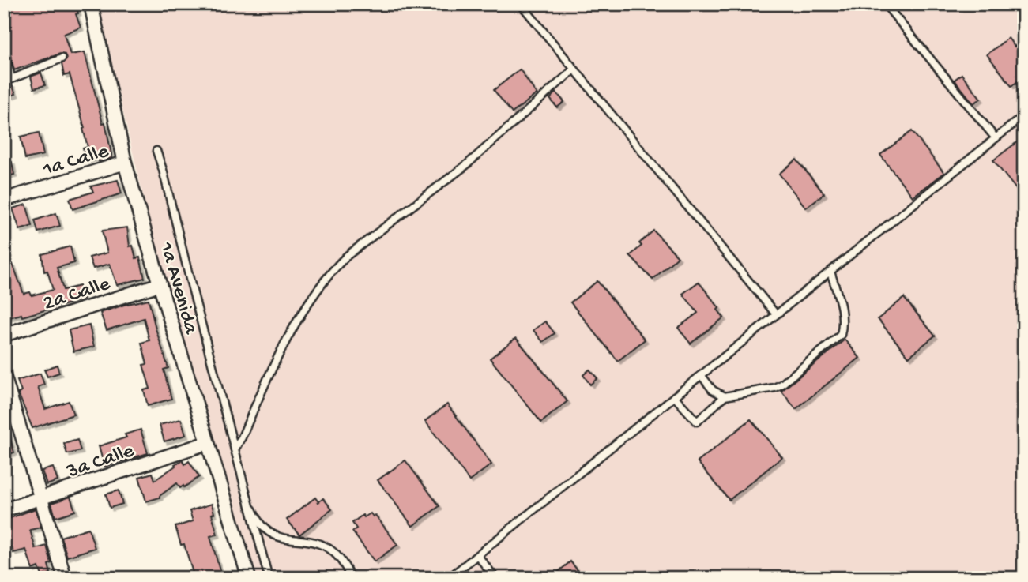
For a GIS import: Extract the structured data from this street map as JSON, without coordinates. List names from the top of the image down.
{
  "streets": {
    "street": [
      "1a Calle",
      "1a Avenida",
      "2a Calle",
      "3a Calle"
    ]
  },
  "crossings": [
    ["1a Calle", "1a Avenida"],
    ["1a Avenida", "2a Calle"],
    ["1a Avenida", "3a Calle"]
  ]
}
